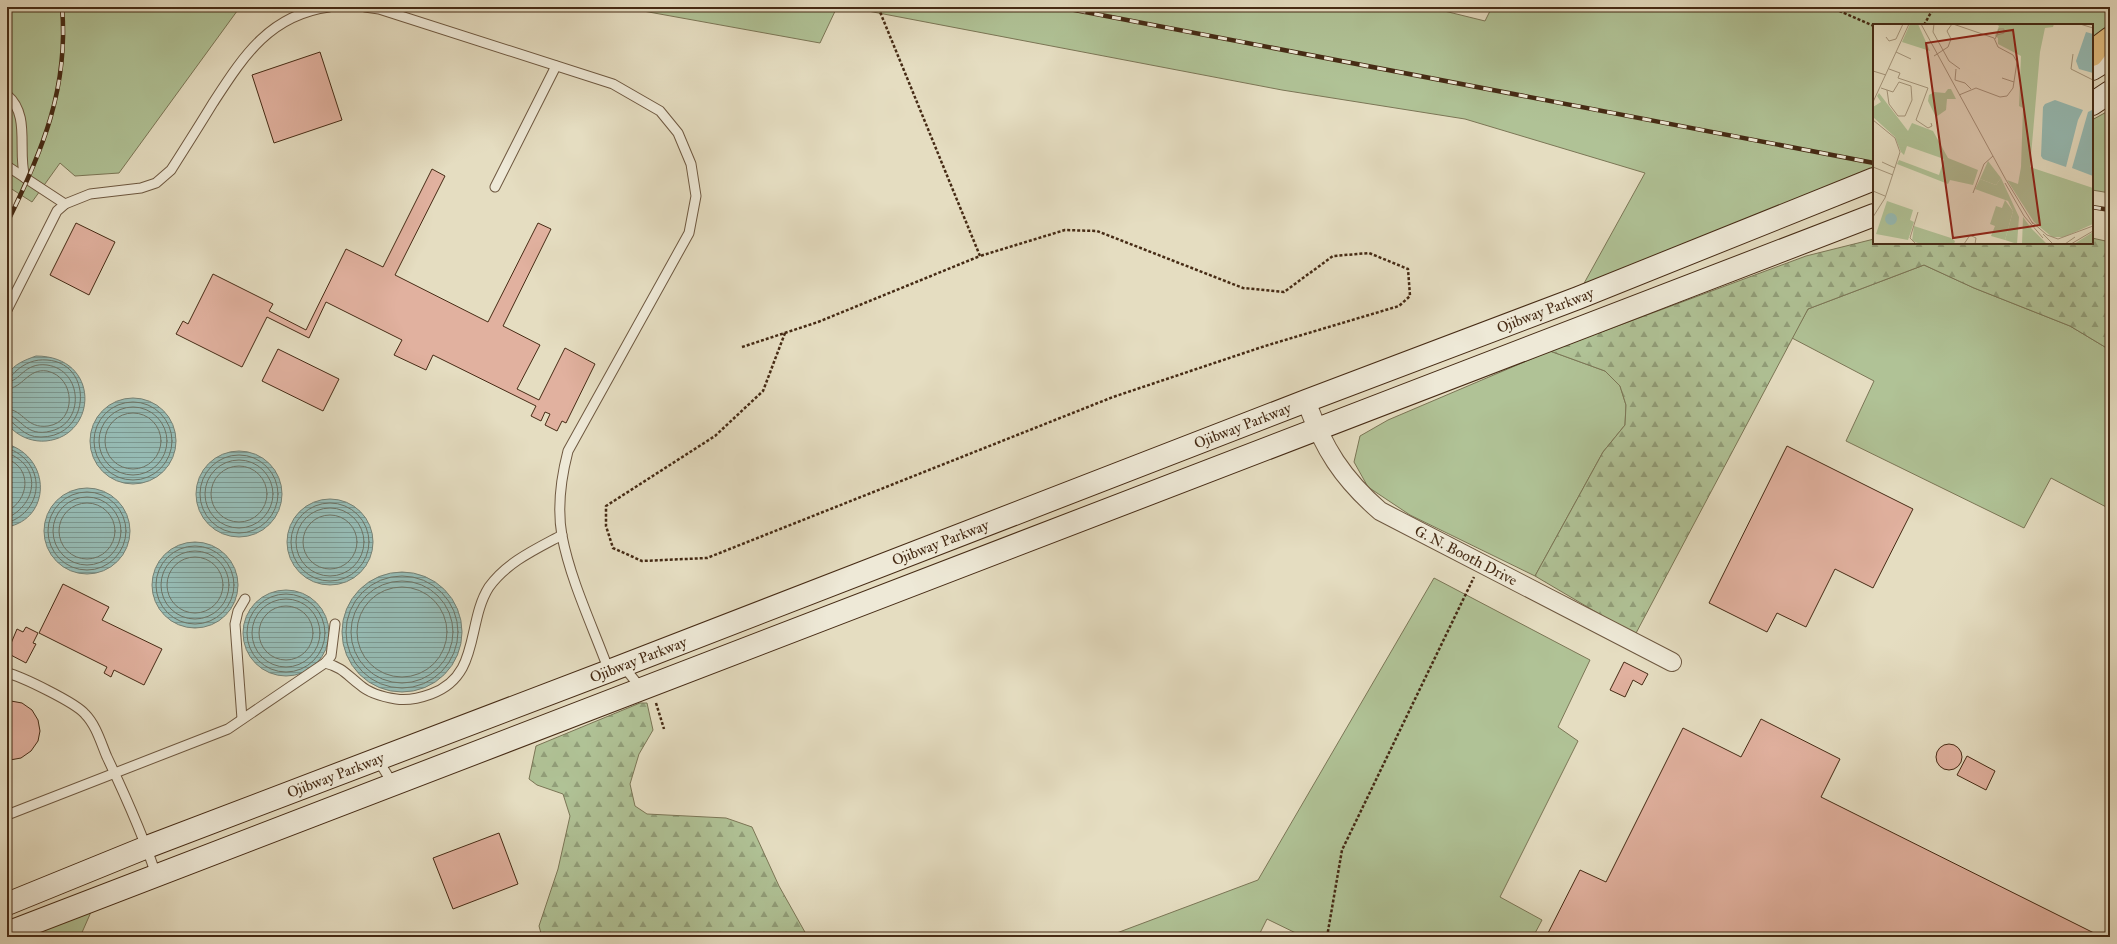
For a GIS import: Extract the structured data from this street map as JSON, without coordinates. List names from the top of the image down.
{
  "streets": {
    "main road": ["Ojibway Parkway"],
    "street": ["G. N. Booth Drive"]
  },
  "crossings": [
    ["Ojibway Parkway", "G. N. Booth Drive"]
  ]
}
